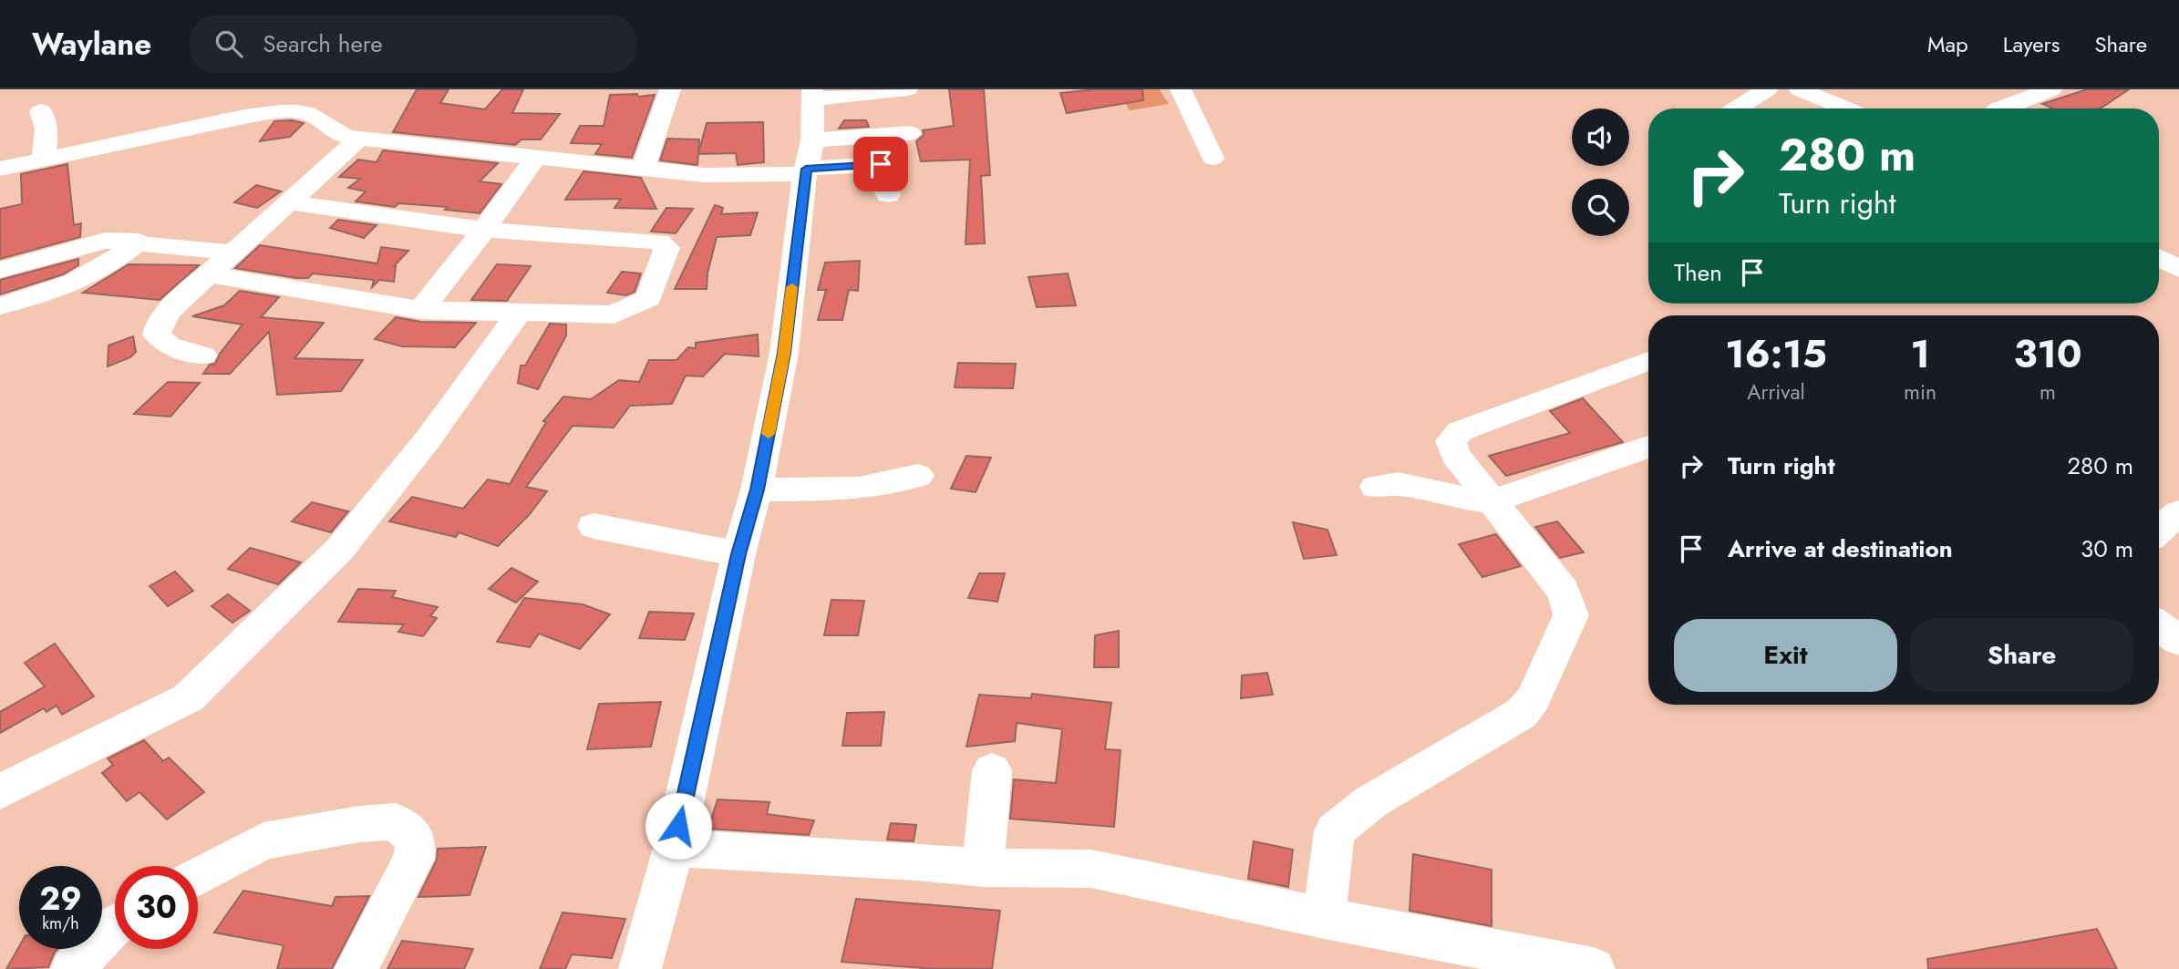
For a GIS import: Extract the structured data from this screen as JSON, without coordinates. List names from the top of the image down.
{
  "page": {
    "header": "Waylane",
    "search": "Search here",
    "nav": ["Map", "Layers", "Share"],
    "turn": ["280 m", "Turn right"],
    "then": "Then",
    "eta": [
      "16:15",
      "Arrival",
      "1",
      "min",
      "310",
      "m"
    ],
    "list": [
      {
        "name": "Turn right",
        "value": "280 m"
      },
      {
        "name": "Arrive at destination",
        "value": "30 m"
      }
    ],
    "buttons": ["Exit", "Share"],
    "speed": "29 km/h",
    "limit": "30"
  }
}
